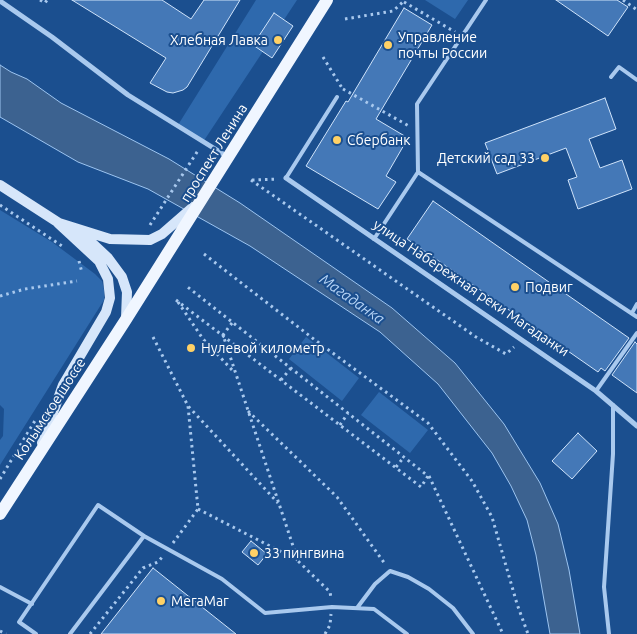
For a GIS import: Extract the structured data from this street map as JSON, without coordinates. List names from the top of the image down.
{
  "streets": {
    "main road": ["проспект Ленина", "Колымское шоссе"],
    "street": ["улица Набережная реки Магаданки"]
  },
  "crossings": [
    ["проспект Ленина", "Колымское шоссе"]
  ],
  "water": ["Магаданка"],
  "places": [
    "Хлебная Лавка",
    "Управление почты России",
    "Сбербанк",
    "Детский сад 33",
    "Подвиг",
    "Нулевой километр",
    "33 пингвина",
    "МегаМаг"
  ]
}
